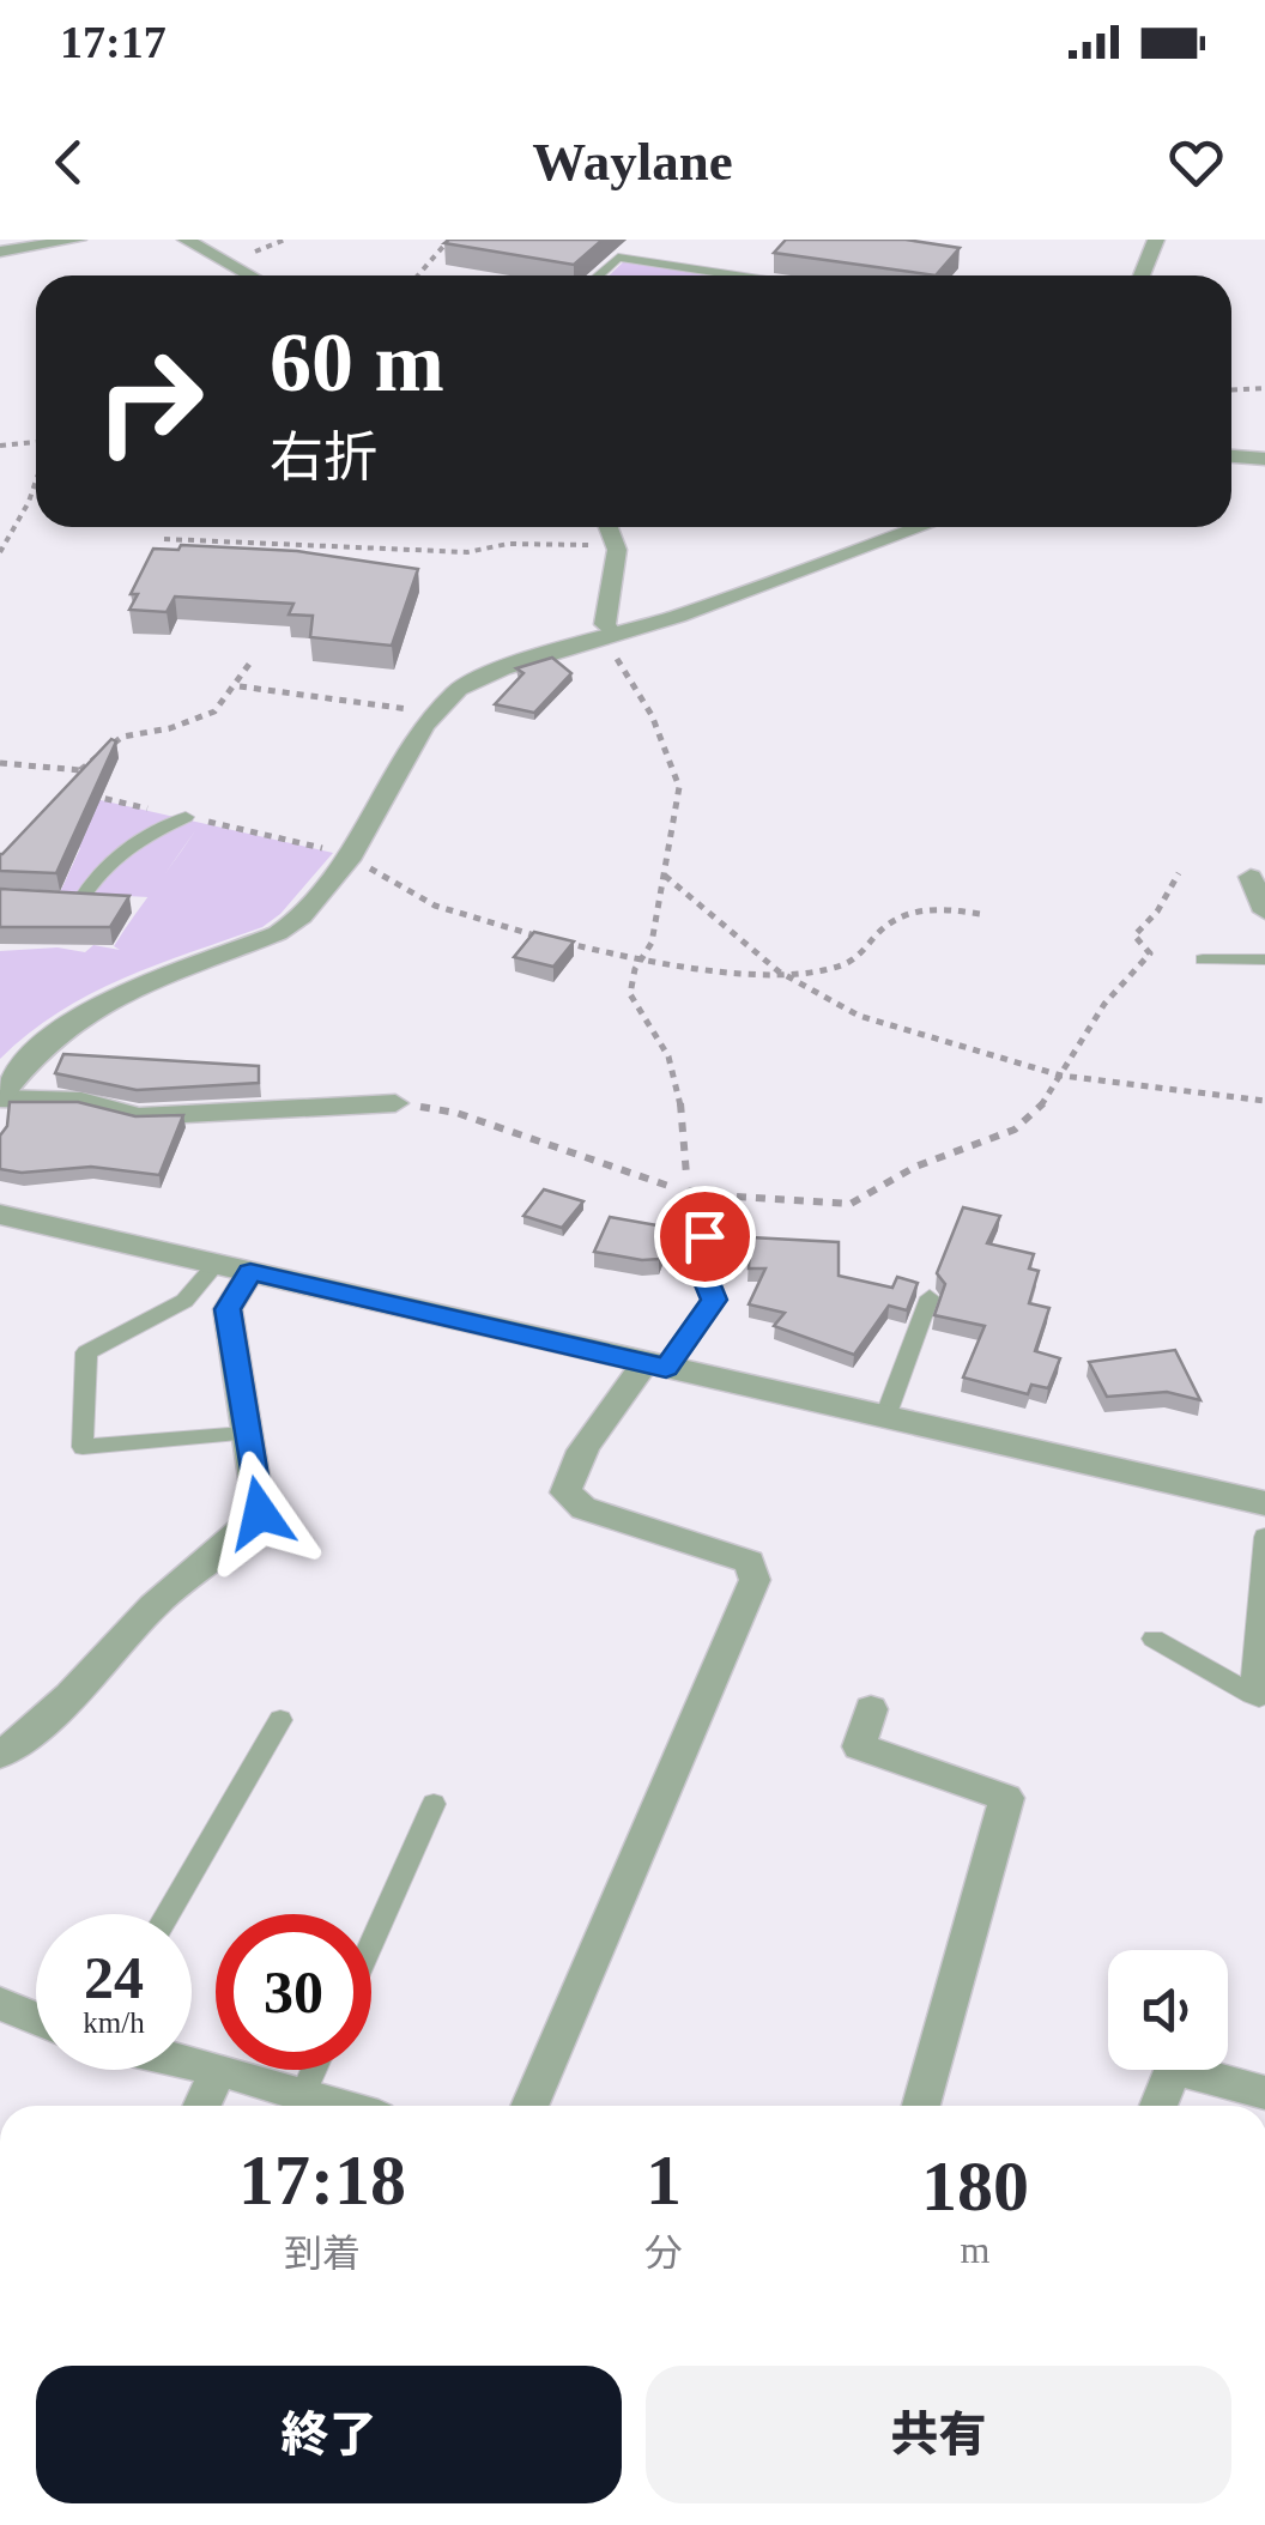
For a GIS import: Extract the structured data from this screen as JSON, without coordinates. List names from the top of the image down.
{
  "page": {
    "status": "17:17",
    "header": "Waylane",
    "turn": ["60 m", "右折"],
    "speed": "24 km/h",
    "limit": "30",
    "eta": [
      "17:18",
      "到着",
      "1",
      "分",
      "180",
      "m"
    ],
    "buttons": ["終了", "共有"]
  }
}
